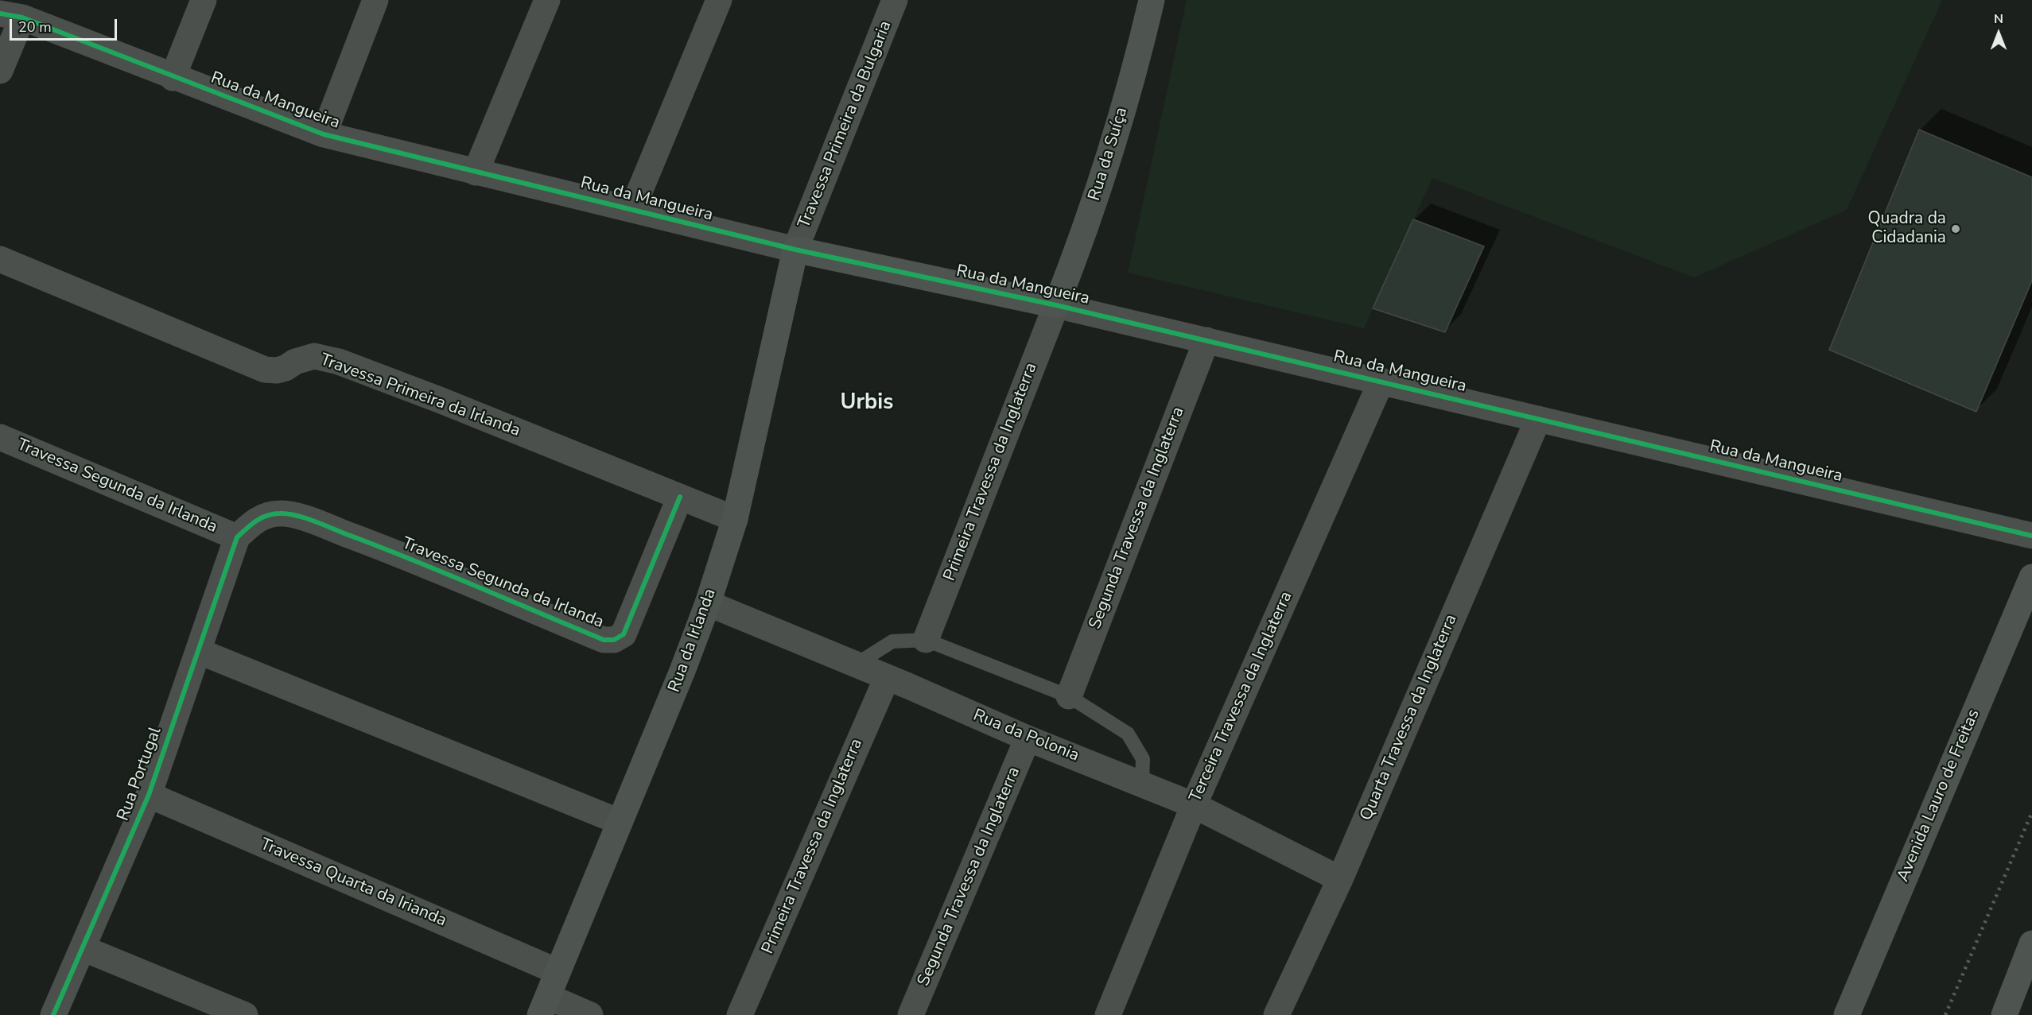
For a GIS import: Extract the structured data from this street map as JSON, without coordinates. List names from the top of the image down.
{
  "streets": {
    "street": [
      "Rua da Mangueira",
      "Travessa Primeira da Bulgaria",
      "Rua da Suíça",
      "Travessa Primeira da Irlanda",
      "Primeira Travessa da Inglaterra",
      "Travessa Segunda da Irlanda",
      "Segunda Travessa da Inglaterra",
      "Rua da Irlanda",
      "Terceira Travessa da Inglaterra",
      "Quarta Travessa da Inglaterra",
      "Rua da Polonia",
      "Rua Portugal",
      "Avenida Lauro de Freitas",
      "Travessa Quarta da Irianda"
    ]
  },
  "crossings": [
    ["Rua da Mangueira", "Travessa Primeira da Bulgaria"],
    ["Rua da Mangueira", "Rua da Suíça"],
    ["Rua da Mangueira", "Primeira Travessa da Inglaterra"],
    ["Rua da Mangueira", "Segunda Travessa da Inglaterra"],
    ["Rua da Mangueira", "Rua da Irlanda"],
    ["Rua da Mangueira", "Terceira Travessa da Inglaterra"],
    ["Rua da Mangueira", "Quarta Travessa da Inglaterra"],
    ["Travessa Primeira da Bulgaria", "Rua da Irlanda"],
    ["Rua da Suíça", "Primeira Travessa da Inglaterra"],
    ["Travessa Primeira da Irlanda", "Travessa Segunda da Irlanda"],
    ["Travessa Primeira da Irlanda", "Rua da Irlanda"],
    ["Primeira Travessa da Inglaterra", "Rua da Polonia"],
    ["Travessa Segunda da Irlanda", "Rua Portugal"],
    ["Segunda Travessa da Inglaterra", "Rua da Polonia"],
    ["Rua da Irlanda", "Rua da Polonia"],
    ["Rua da Irlanda", "Travessa Quarta da Irianda"],
    ["Terceira Travessa da Inglaterra", "Rua da Polonia"],
    ["Quarta Travessa da Inglaterra", "Rua da Polonia"],
    ["Rua Portugal", "Travessa Quarta da Irianda"]
  ],
  "districts": ["Urbis"],
  "places": ["Quadra da Cidadania"],
  "scale_bar": "20 m",
  "north": "top"
}
